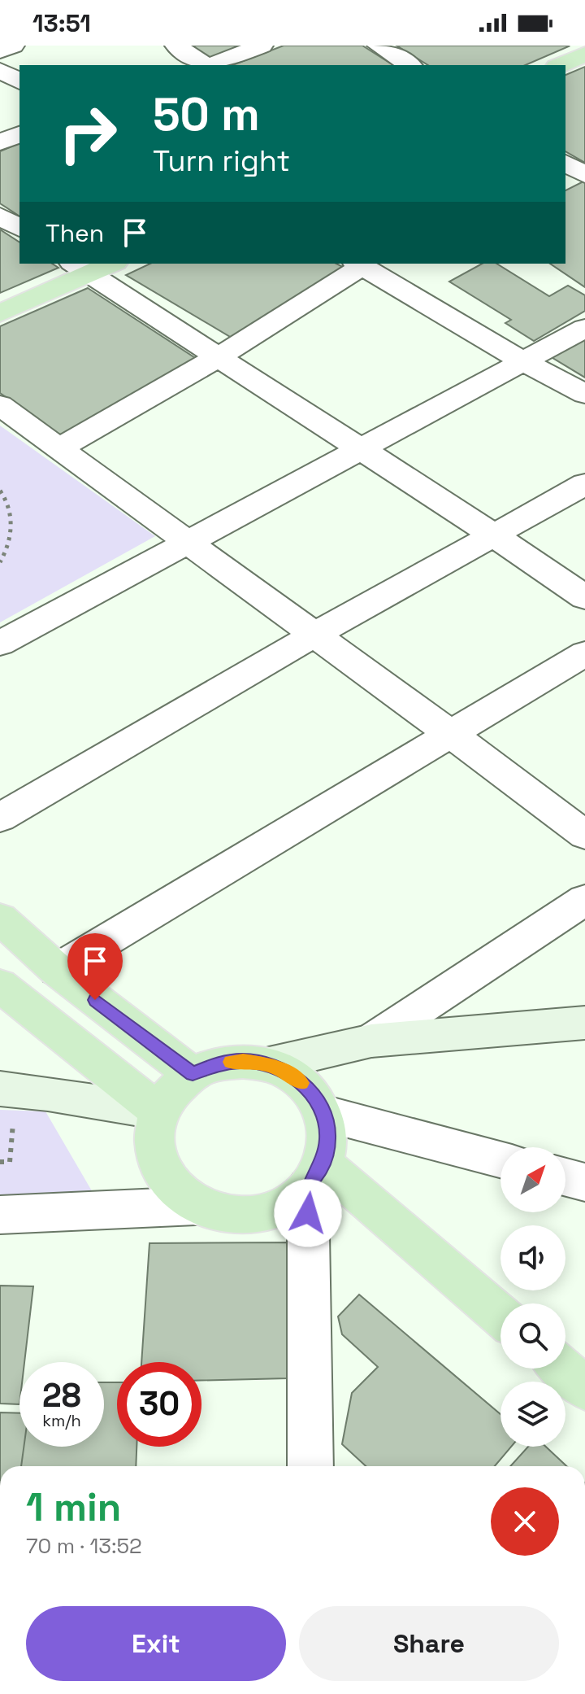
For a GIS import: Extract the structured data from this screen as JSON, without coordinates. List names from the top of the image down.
{
  "north": "top right",
  "page": {
    "status": "13:51",
    "turn": ["50 m", "Turn right"],
    "then": "Then",
    "speed": "28 km/h",
    "limit": "30",
    "heading": ["1 min", "70 m · 13:52"],
    "buttons": ["Exit", "Share"]
  }
}
